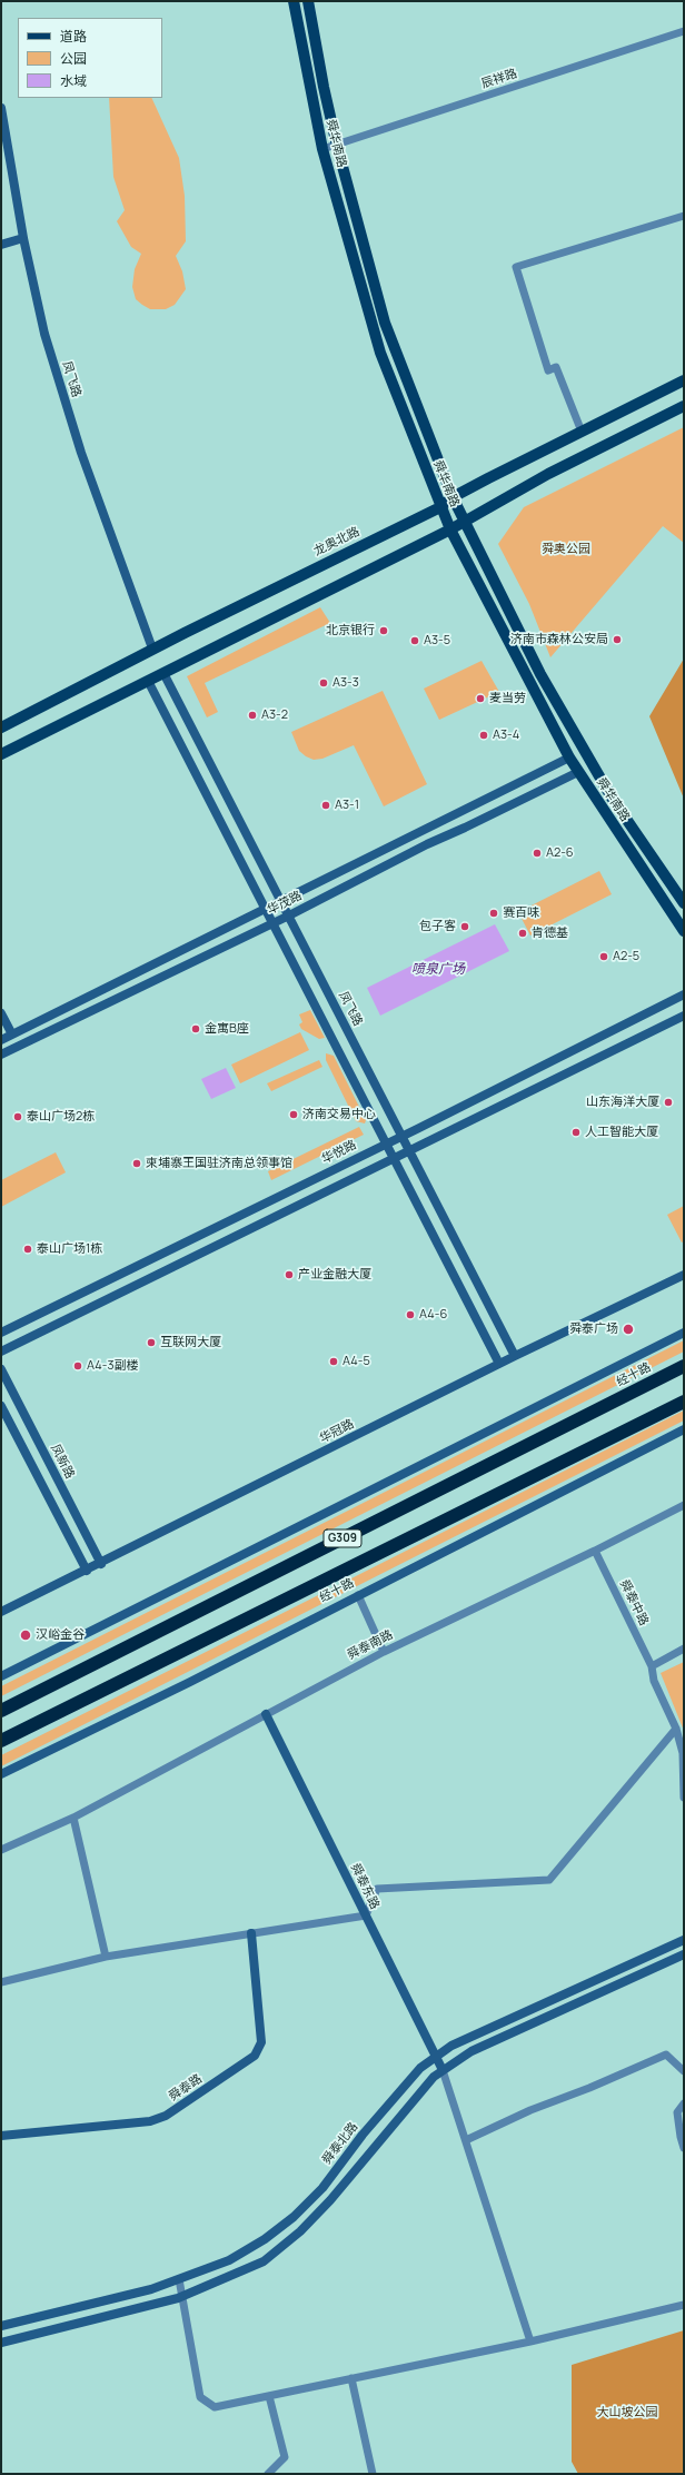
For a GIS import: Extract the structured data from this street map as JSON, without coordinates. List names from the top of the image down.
{
  "streets": {
    "highway": ["经十路", "G309"],
    "main road": ["舜华南路", "龙奥北路"],
    "street": [
      "辰祥路",
      "凤飞路",
      "华茂路",
      "华悦路",
      "华冠路",
      "凤新路",
      "舜泰中路",
      "舜泰南路",
      "舜泰东路",
      "舜泰路",
      "舜泰北路"
    ]
  },
  "crossings": [
    ["辰祥路", "舜华南路"],
    ["舜华南路", "龙奥北路"],
    ["舜华南路", "华茂路"],
    ["凤飞路", "龙奥北路"],
    ["凤飞路", "华茂路"],
    ["凤飞路", "华悦路"],
    ["凤飞路", "华冠路"],
    ["华冠路", "凤新路"],
    ["舜泰中路", "舜泰南路"],
    ["舜泰南路", "舜泰东路"],
    ["舜泰东路", "舜泰北路"]
  ],
  "water": ["喷泉广场"],
  "parks": ["舜奥公园", "大山坡公园"],
  "places": [
    "北京银行",
    "济南市森林公安局",
    "A3-5",
    "A3-3",
    "麦当劳",
    "A3-2",
    "A3-4",
    "A3-1",
    "A2-6",
    "赛百味",
    "包子客",
    "肯德基",
    "A2-5",
    "金寓B座",
    "山东海洋大厦",
    "济南交易中心",
    "泰山广场2栋",
    "人工智能大厦",
    "柬埔寨王国驻济南总领事馆",
    "泰山广场1栋",
    "产业金融大厦",
    "A4-6",
    "舜泰广场",
    "互联网大厦",
    "A4-5",
    "A4-3副楼",
    "汉峪金谷"
  ],
  "legend": ["道路", "公园", "水域"]
}
